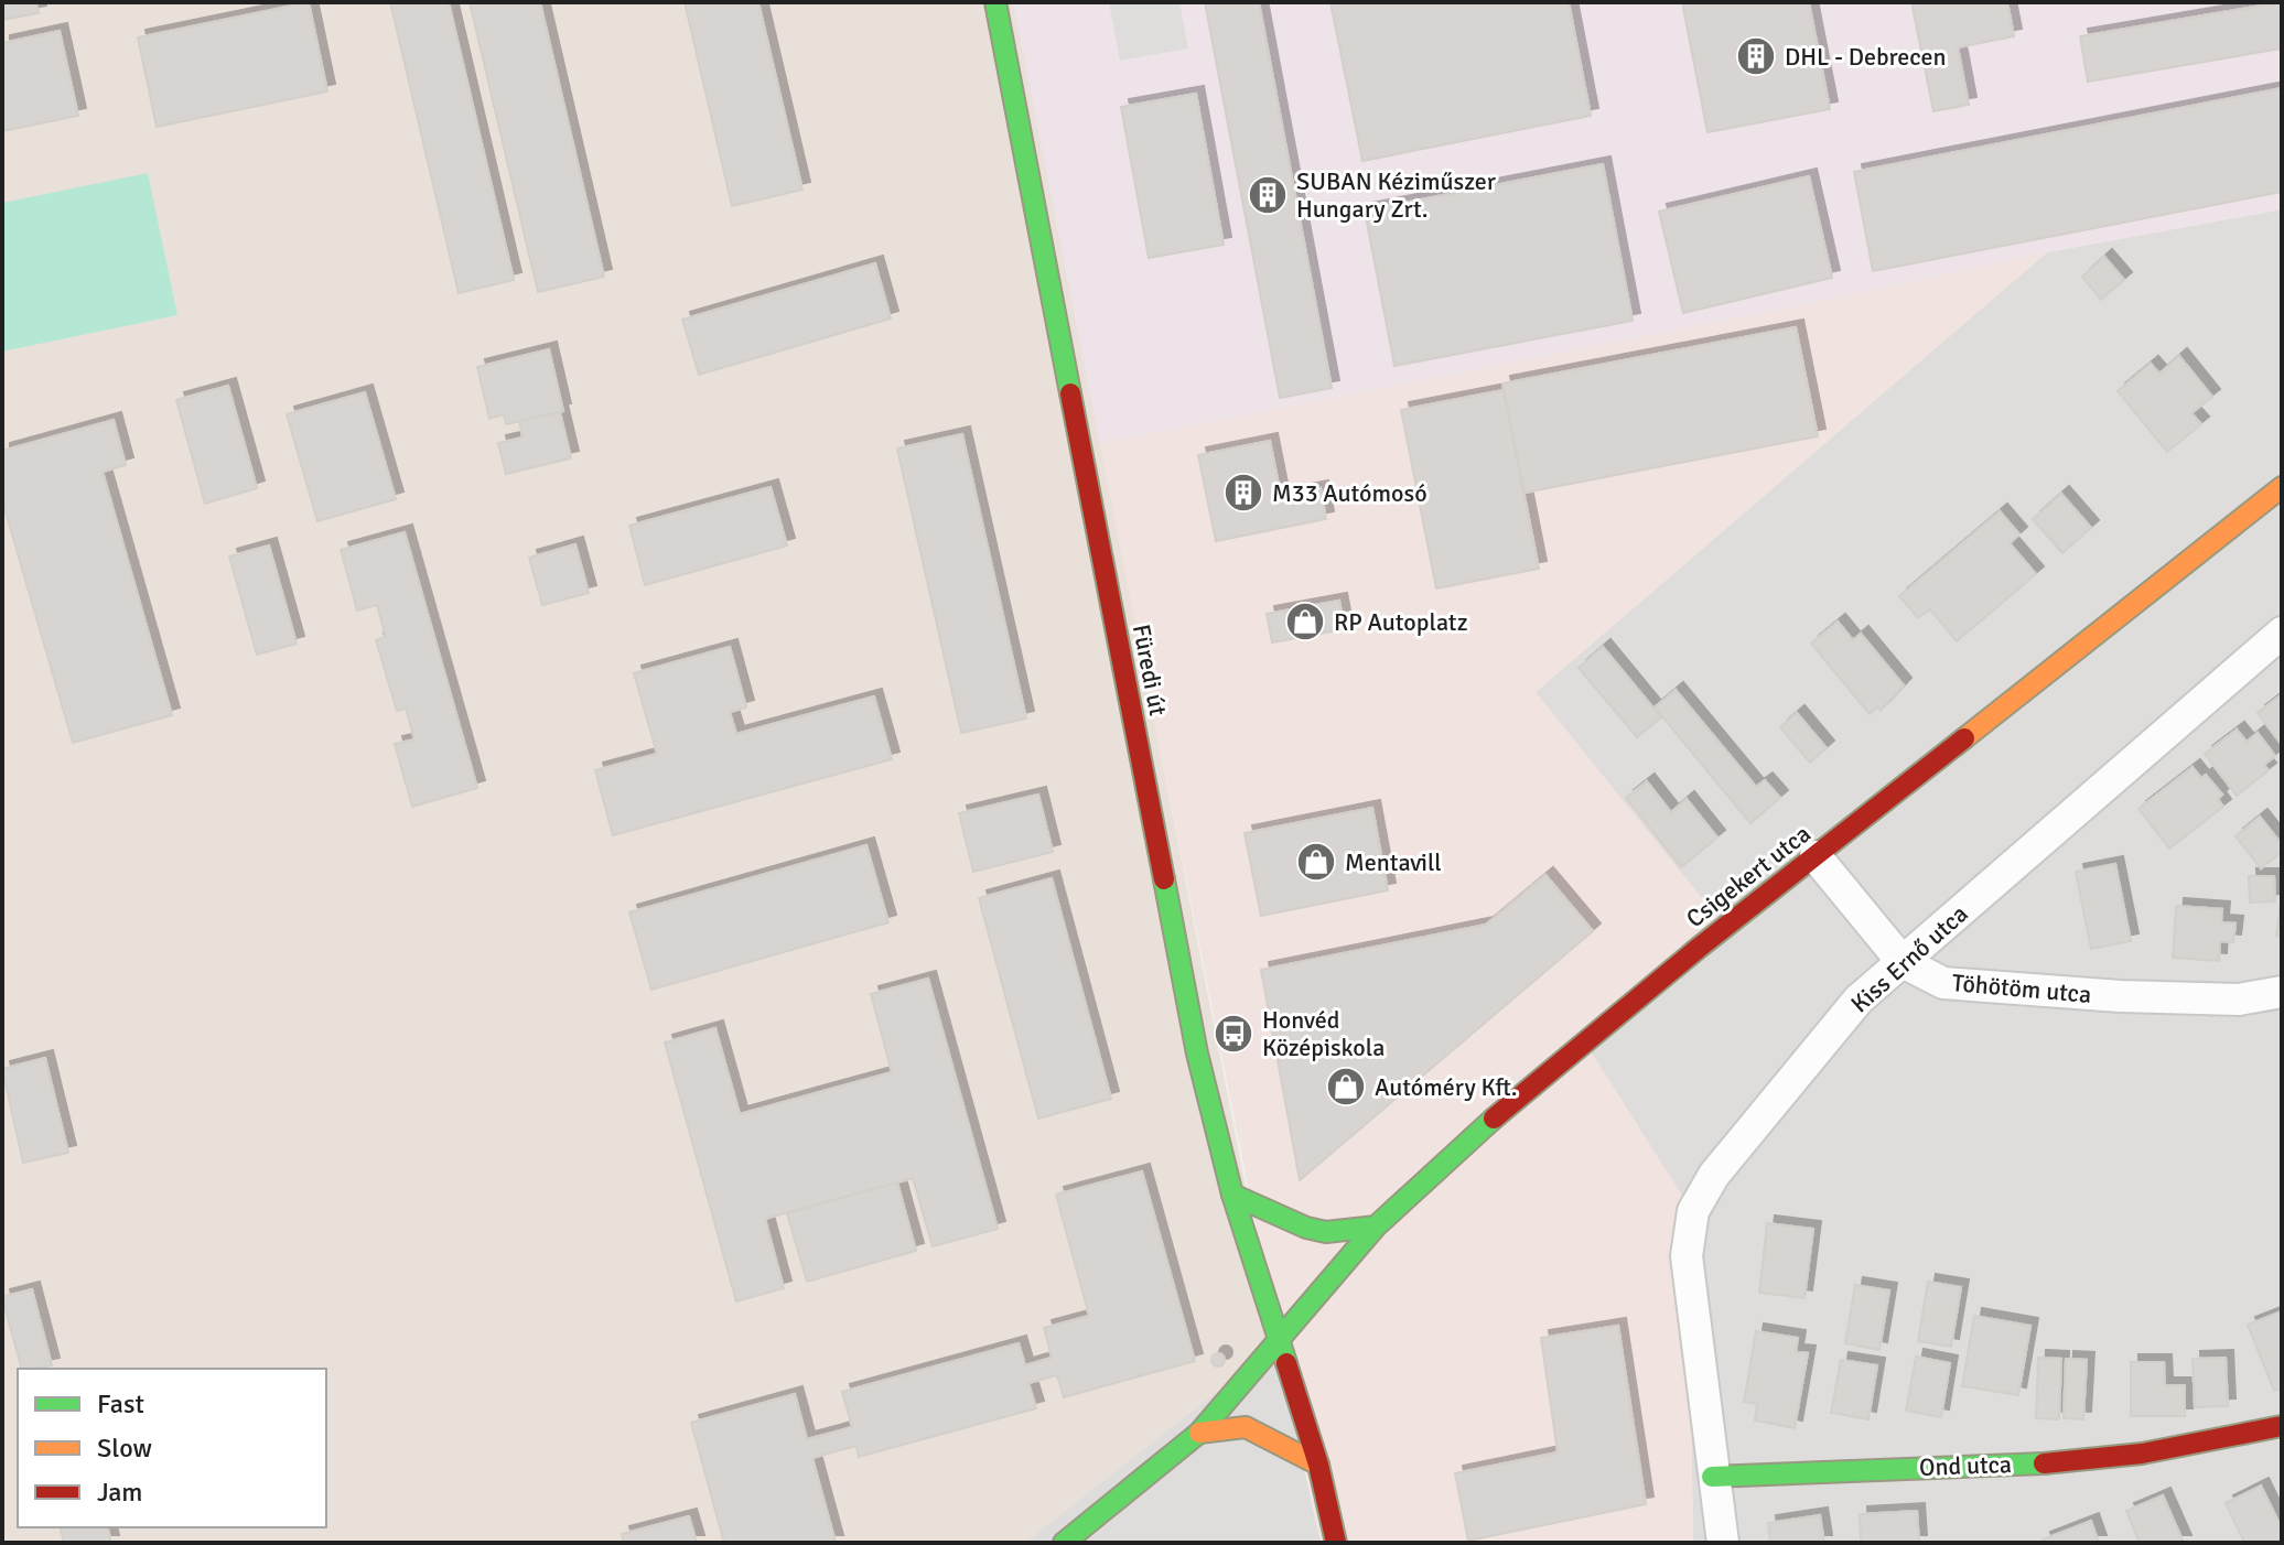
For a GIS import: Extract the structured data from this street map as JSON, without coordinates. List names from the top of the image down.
{
  "streets": {
    "street": [
      "Füredi út",
      "Csigekert utca",
      "Kiss Ernő utca",
      "Töhötöm utca",
      "Ond utca"
    ]
  },
  "crossings": [
    ["Füredi út", "Csigekert utca"],
    ["Csigekert utca", "Töhötöm utca"],
    ["Kiss Ernő utca", "Töhötöm utca"],
    ["Kiss Ernő utca", "Ond utca"]
  ],
  "places": {
    "building": ["DHL - Debrecen", "SUBAN Kéziműszer Hungary Zrt.", "M33 Autómosó"],
    "shop": ["RP Autoplatz", "Mentavill", "Autóméry Kft."],
    "bus stop": ["Honvéd Középiskola"]
  },
  "legend": ["Fast", "Slow", "Jam"]
}
